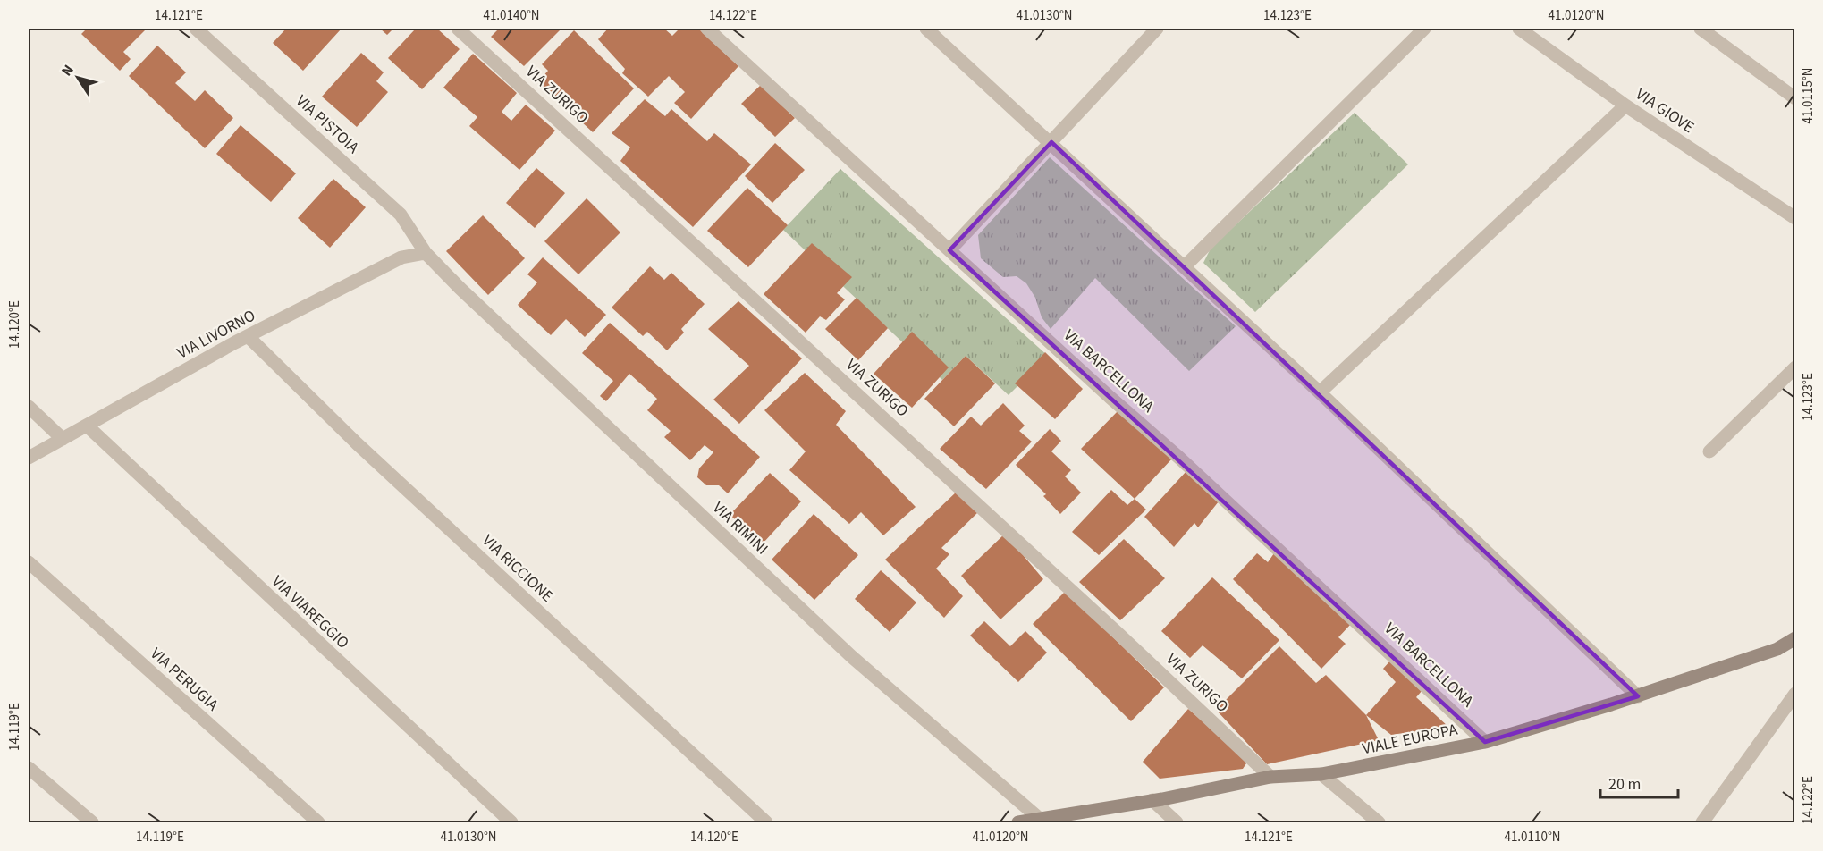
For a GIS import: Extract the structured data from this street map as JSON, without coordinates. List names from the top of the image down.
{
  "streets": {
    "street": [
      "VIA ZURIGO",
      "VIA GIOVE",
      "VIA PISTOIA",
      "VIA LIVORNO",
      "VIA BARCELLONA",
      "VIA RIMINI",
      "VIA RICCIONE",
      "VIA VIAREGGIO",
      "VIA PERUGIA",
      "VIALE EUROPA"
    ]
  },
  "crossings": [
    ["VIA ZURIGO", "VIALE EUROPA"],
    ["VIA PISTOIA", "VIA LIVORNO"],
    ["VIA PISTOIA", "VIA RIMINI"],
    ["VIA LIVORNO", "VIA RIMINI"],
    ["VIA LIVORNO", "VIA RICCIONE"],
    ["VIA LIVORNO", "VIA VIAREGGIO"],
    ["VIA BARCELLONA", "VIALE EUROPA"],
    ["VIA RIMINI", "VIALE EUROPA"]
  ],
  "scale_bar": "20 m",
  "north": "top left",
  "coordinates": [
    "14.121°E",
    "41.0140°N",
    "14.122°E",
    "41.0130°N",
    "14.123°E",
    "41.0120°N",
    "41.0115°N",
    "14.120°E",
    "14.119°E",
    "41.0110°N"
  ]
}
